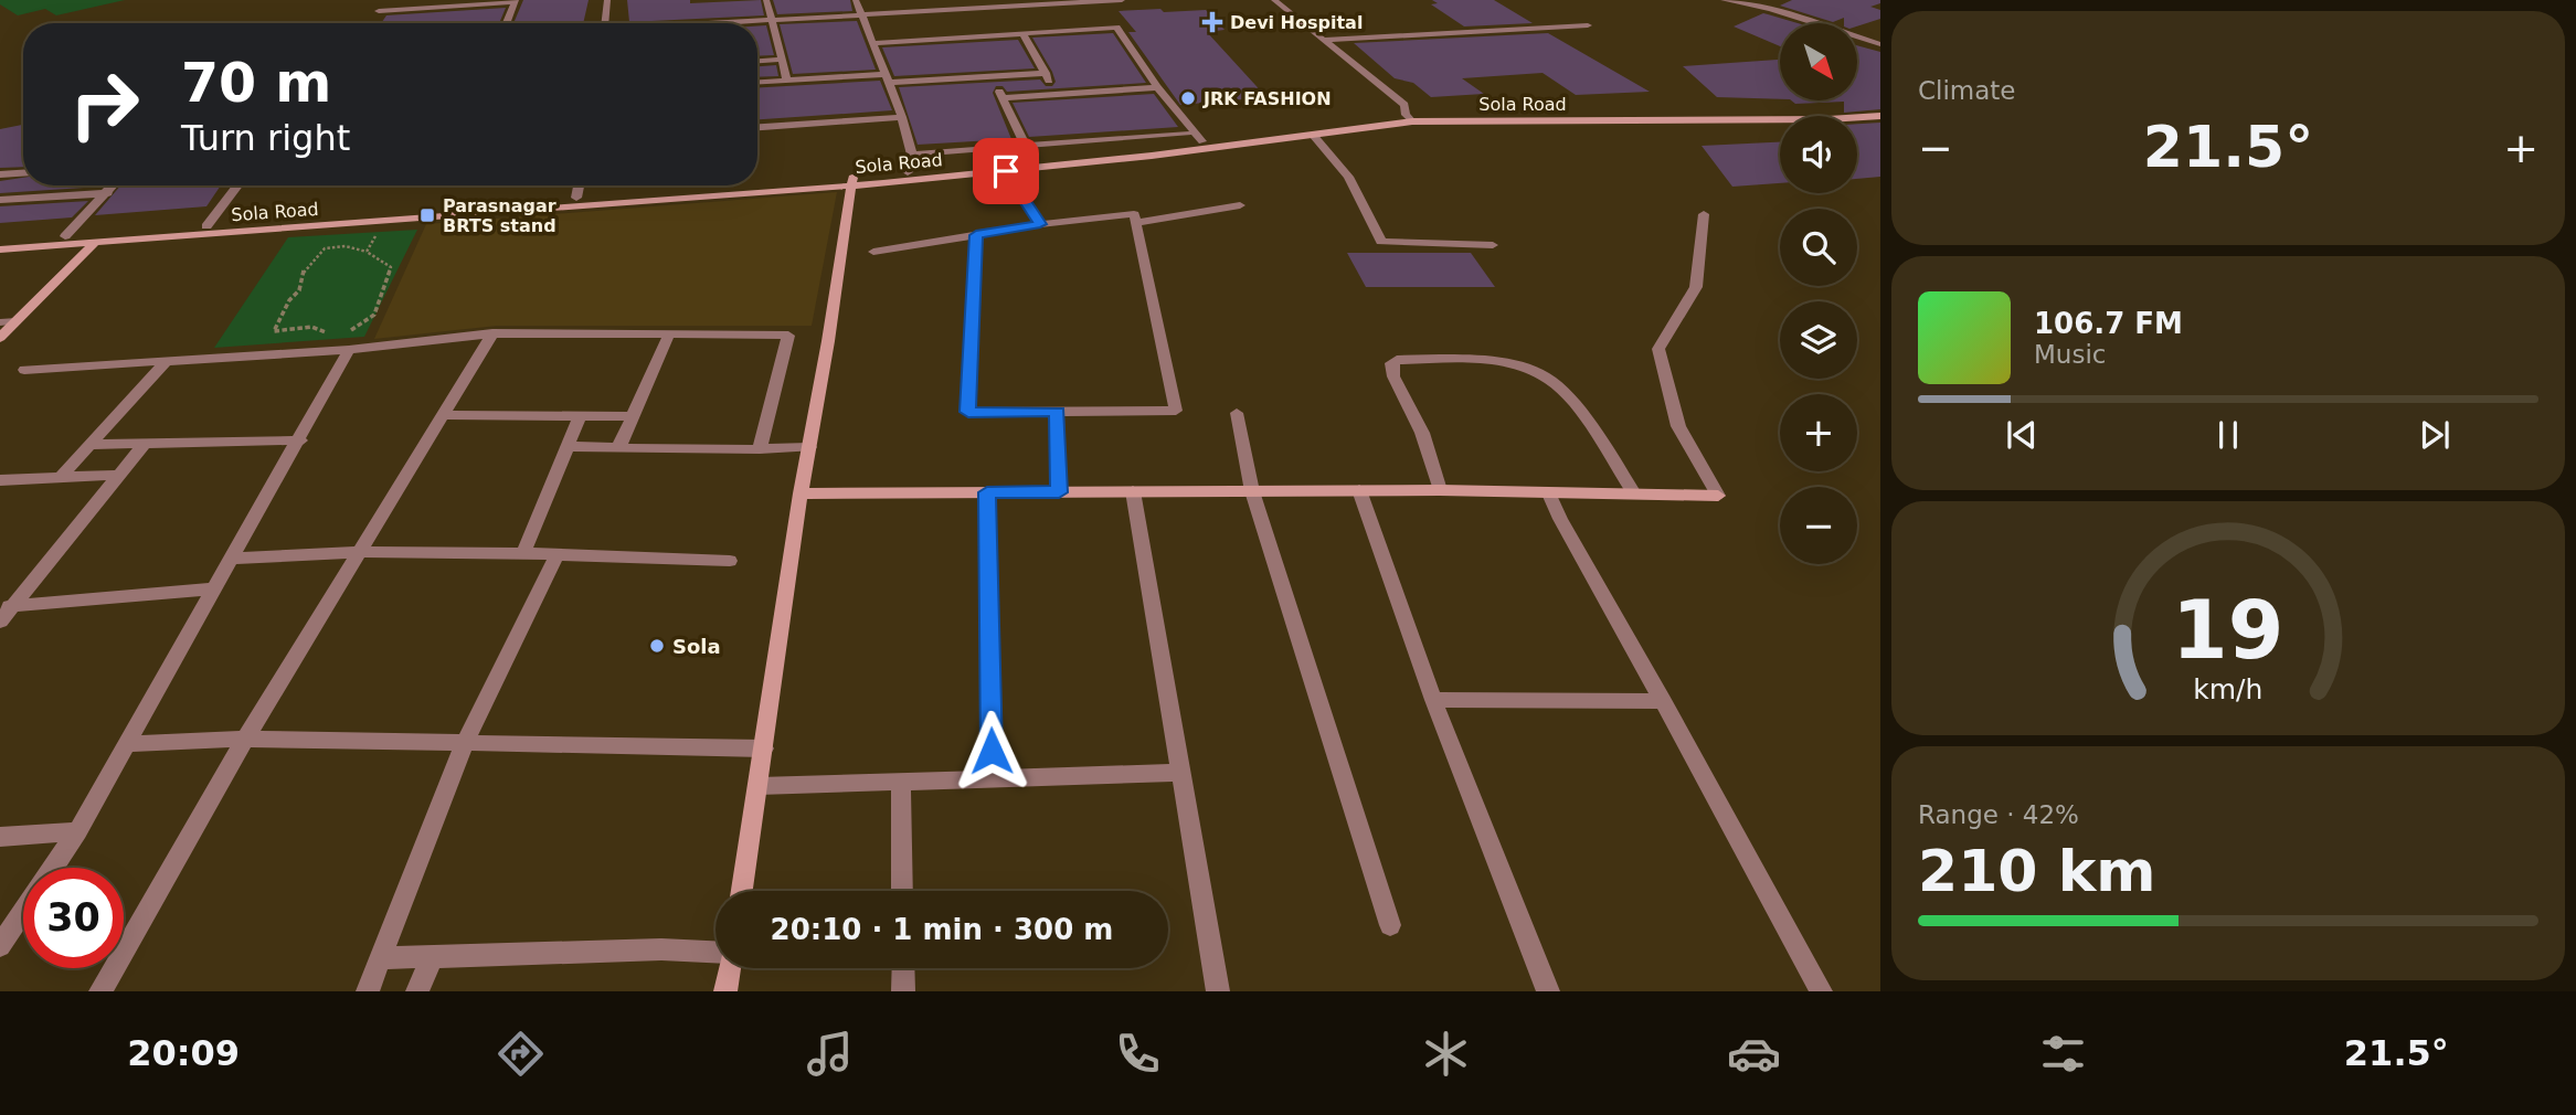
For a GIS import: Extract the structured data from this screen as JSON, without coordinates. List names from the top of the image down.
{
  "streets": {
    "main road": ["Sola Road"]
  },
  "places": {
    "health": ["Devi Hospital"],
    "other": ["JRK FASHION", "Sola"],
    "transit": ["Parasnagar BRTS stand"]
  },
  "north": "bottom right",
  "page": {
    "tile": [
      "Climate",
      ["Range · 42%", "210 km"]
    ],
    "map_buttons": ["+", "−"],
    "turn": ["70 m", "Turn right"],
    "heat": ["−", "21.5°", "+"],
    "song": ["106.7 FM", "Music"],
    "limit": "30",
    "trip": "20:10 · 1 min · 300 m",
    "tabs": ["20:09", "21.5°"],
    "gauge": ["19", "km/h"]
  }
}
